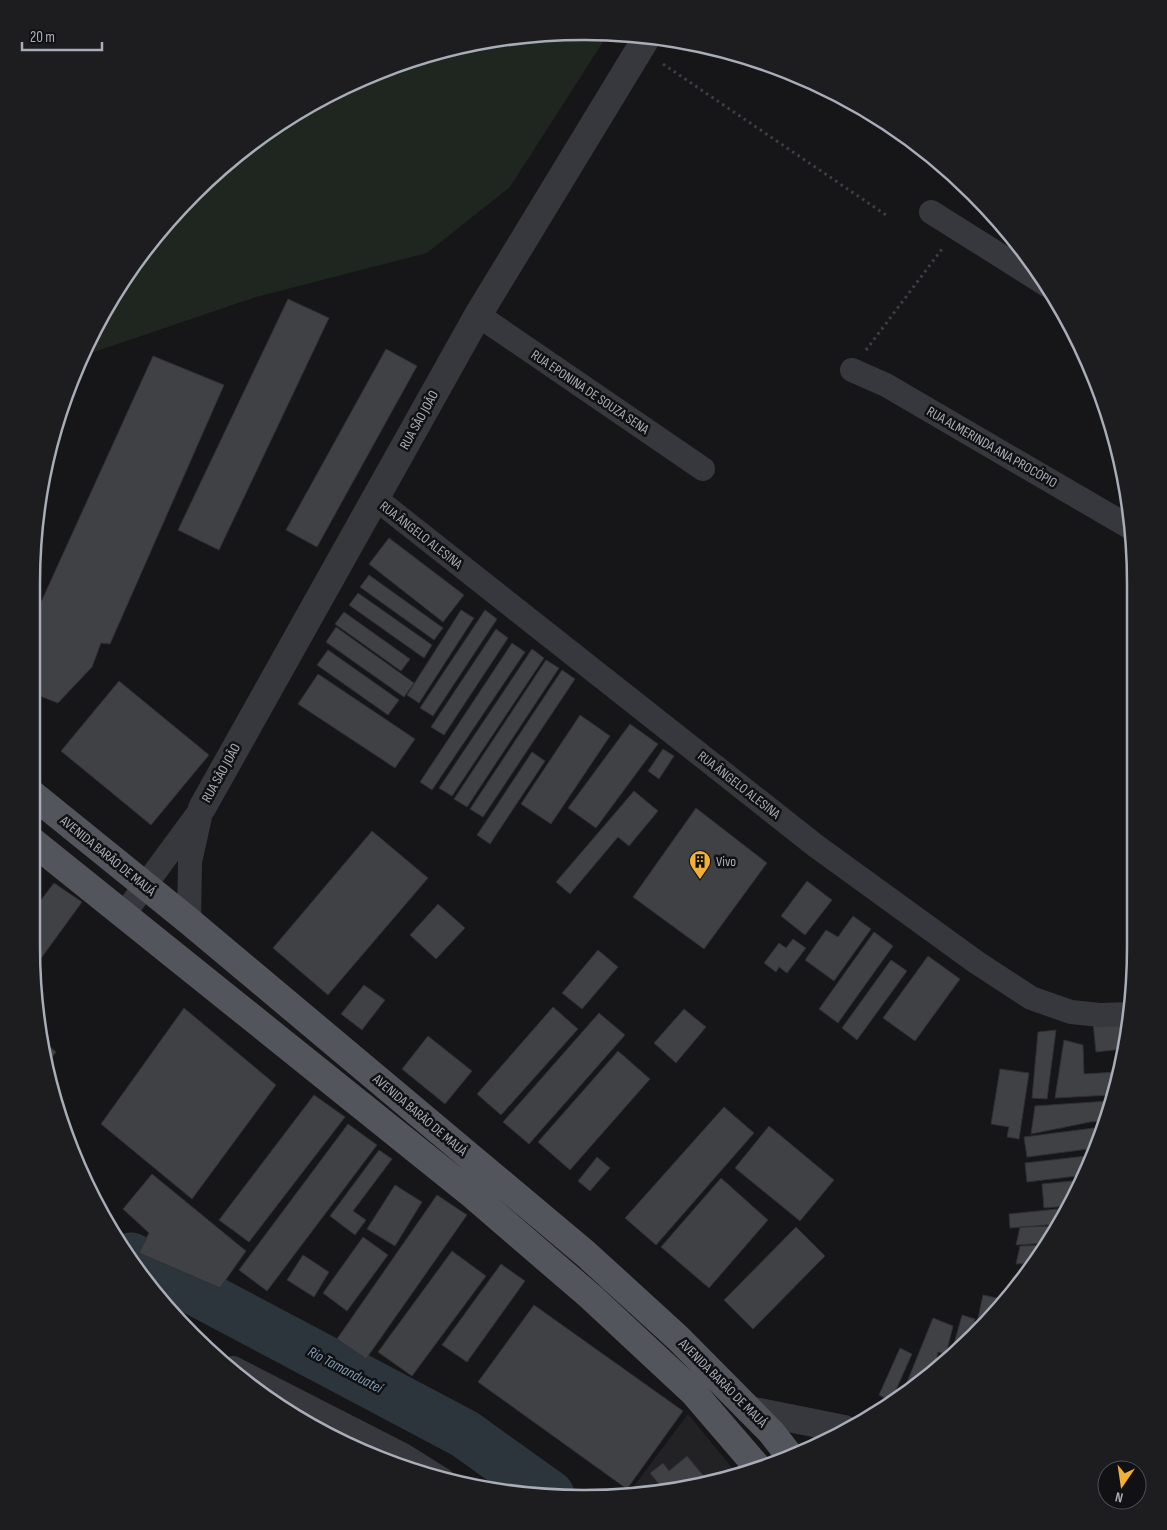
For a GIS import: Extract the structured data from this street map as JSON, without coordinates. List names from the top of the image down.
{
  "streets": {
    "main road": ["AVENIDA BARÃO DE MAUÁ"],
    "street": [
      "RUA EPONINA DE SOUZA SENA",
      "RUA SÃO JOÃO",
      "RUA ALMERINDA ANA PROCÓPIO",
      "RUA ÂNGELO ALESINA"
    ]
  },
  "crossings": [
    ["RUA EPONINA DE SOUZA SENA", "RUA SÃO JOÃO"],
    ["RUA SÃO JOÃO", "RUA ÂNGELO ALESINA"],
    ["RUA SÃO JOÃO", "AVENIDA BARÃO DE MAUÁ"]
  ],
  "water": ["Rio Tamanduateí"],
  "places": {
    "building": ["Vivo"]
  },
  "scale_bar": "20 m",
  "north": "bottom"
}
